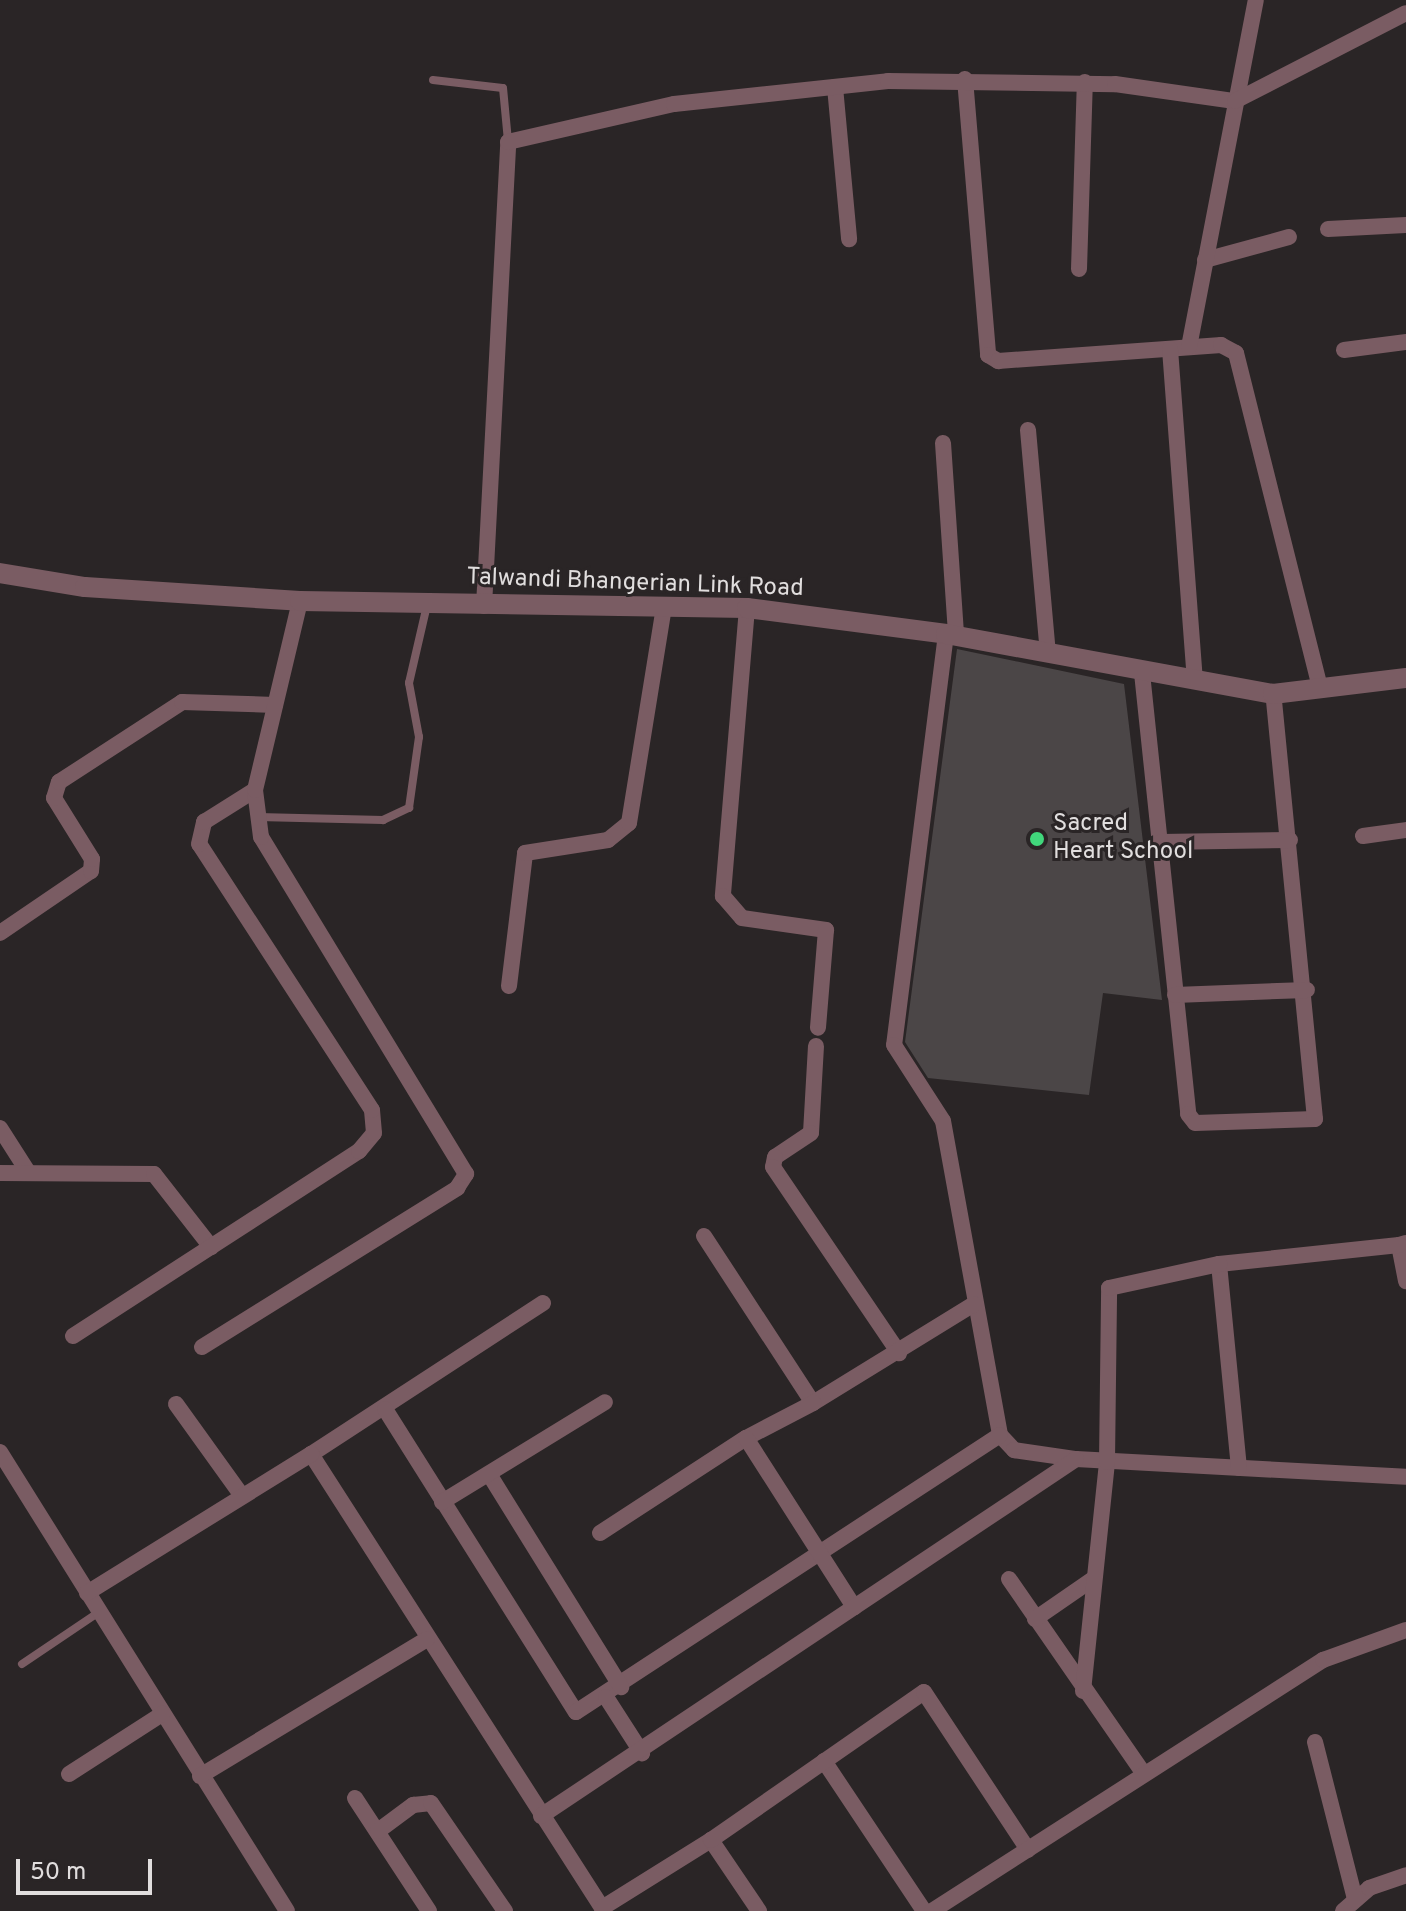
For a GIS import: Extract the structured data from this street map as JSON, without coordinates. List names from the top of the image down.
{
  "streets": {
    "street": ["Talwandi Bhangerian Link Road"]
  },
  "places": ["Sacred Heart School"],
  "scale_bar": "50 m"
}
